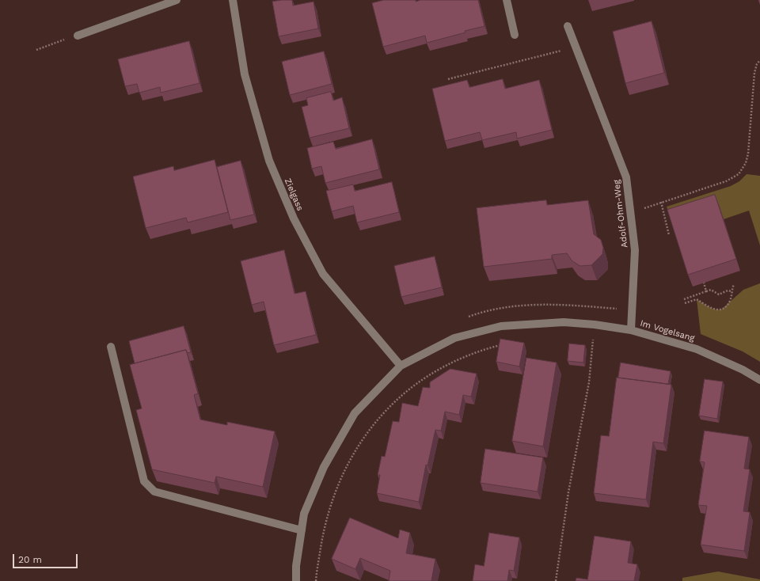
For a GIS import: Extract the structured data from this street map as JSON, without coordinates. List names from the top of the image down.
{
  "streets": {
    "street": ["Zielgass", "Adolf-Ohm-Weg", "Im Vogelsang"]
  },
  "crossings": [
    ["Zielgass", "Im Vogelsang"],
    ["Adolf-Ohm-Weg", "Im Vogelsang"]
  ],
  "scale_bar": "20 m"
}
